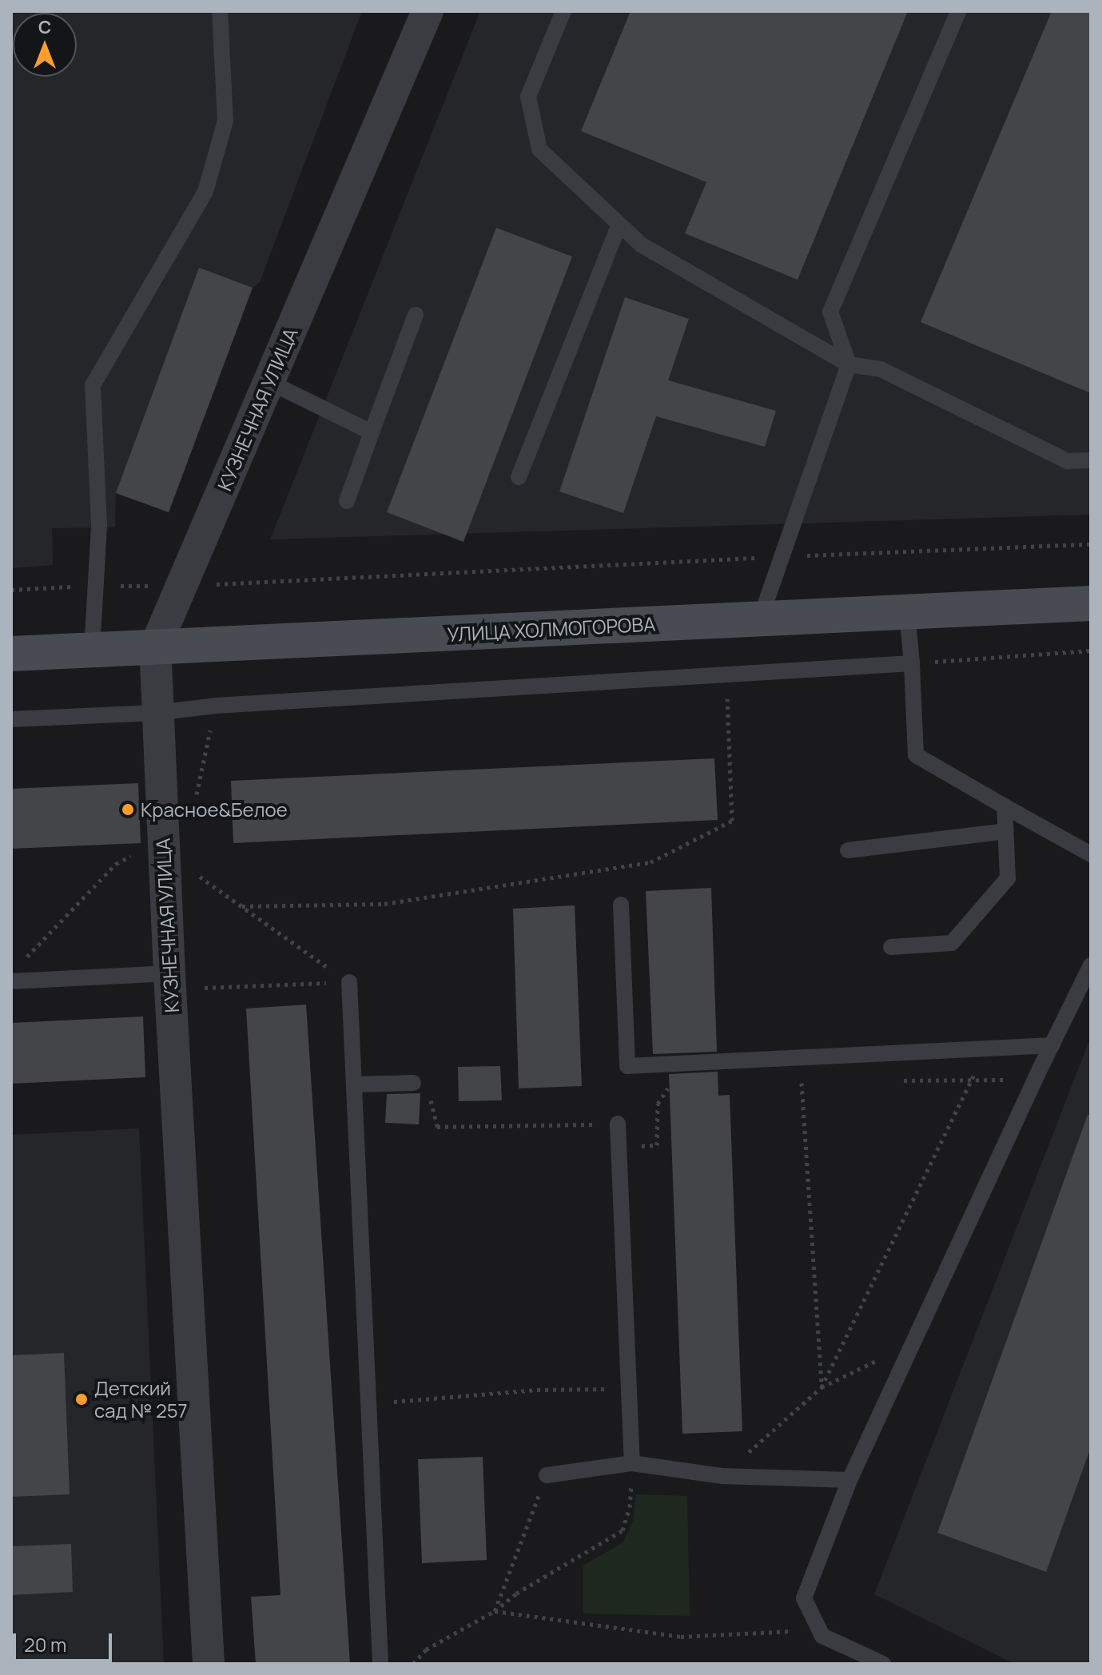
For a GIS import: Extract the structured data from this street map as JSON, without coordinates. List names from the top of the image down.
{
  "streets": {
    "street": ["КУЗНЕЧНАЯ УЛИЦА", "УЛИЦА ХОЛМОГОРОВА"]
  },
  "crossings": [
    ["КУЗНЕЧНАЯ УЛИЦА", "УЛИЦА ХОЛМОГОРОВА"]
  ],
  "places": ["Красное&Белое", "Детский сад № 257"],
  "scale_bar": "20 m",
  "north": "top"
}
